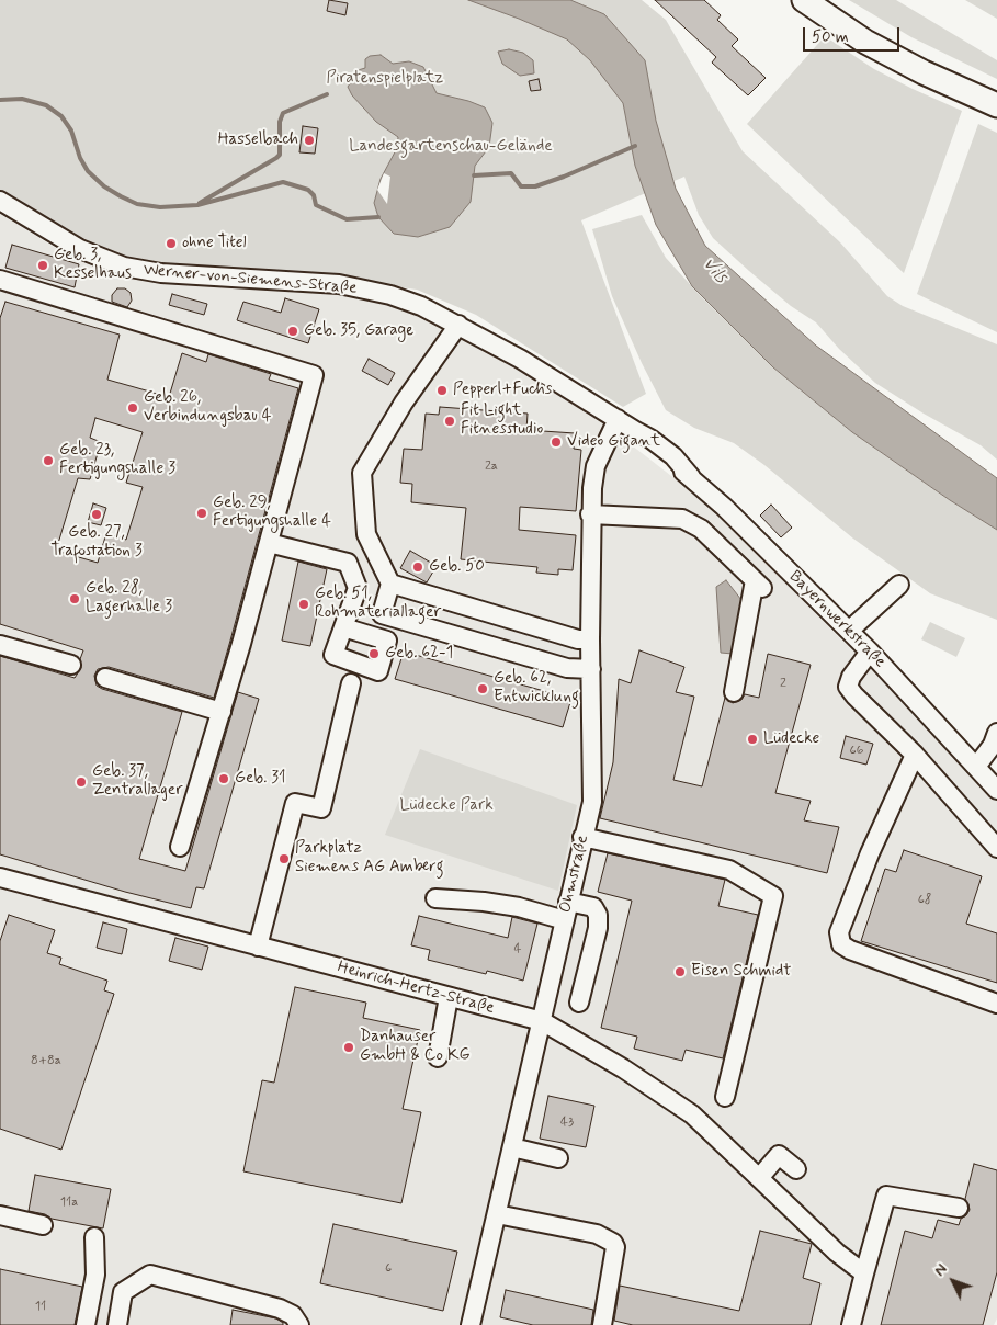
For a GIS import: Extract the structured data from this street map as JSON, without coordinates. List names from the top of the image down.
{
  "streets": {
    "street": [
      "Werner-von-Siemens-Straße",
      "Bayernwerkstraße",
      "Ohmstraße",
      "Heinrich-Hertz-Straße"
    ]
  },
  "crossings": [
    ["Werner-von-Siemens-Straße", "Bayernwerkstraße"],
    ["Werner-von-Siemens-Straße", "Ohmstraße"],
    ["Bayernwerkstraße", "Ohmstraße"],
    ["Ohmstraße", "Heinrich-Hertz-Straße"]
  ],
  "water": ["Vils"],
  "parks": ["Piratenspielplatz", "Landesgartenschau-Gelände", "Lüdecke Park"],
  "places": [
    "Hasselbach",
    "ohne Titel",
    "Geb. 3, Kesselhaus",
    "Geb. 35, Garage",
    "Pepperl+Fuchs",
    "Geb. 26, Verbindungsbau 4",
    "Fit Light Fitnesstudio",
    "Video Gigant",
    "Geb. 23, Fertigungshalle 3",
    "Geb. 29, Fertigungshalle 4",
    "Geb. 27, Trafostation 3",
    "Geb. 50",
    "Geb. 28, Lagerhalle 3",
    "Geb. 51, Rohmateriallager",
    "Geb. 62-1",
    "Geb. 62, Entwicklung",
    "Lüdecke",
    "Geb. 31",
    "Geb. 37, Zentrallager",
    "Parkplatz Siemens AG Amberg",
    "Eisen Schmidt",
    "Danhauser GmbH & Co KG"
  ],
  "house_numbers": [
    "2a",
    "2",
    "66",
    "68",
    "4",
    "8+8a",
    "43",
    "11a",
    "6",
    "11"
  ],
  "scale_bar": "50 m",
  "north": "top left"
}
